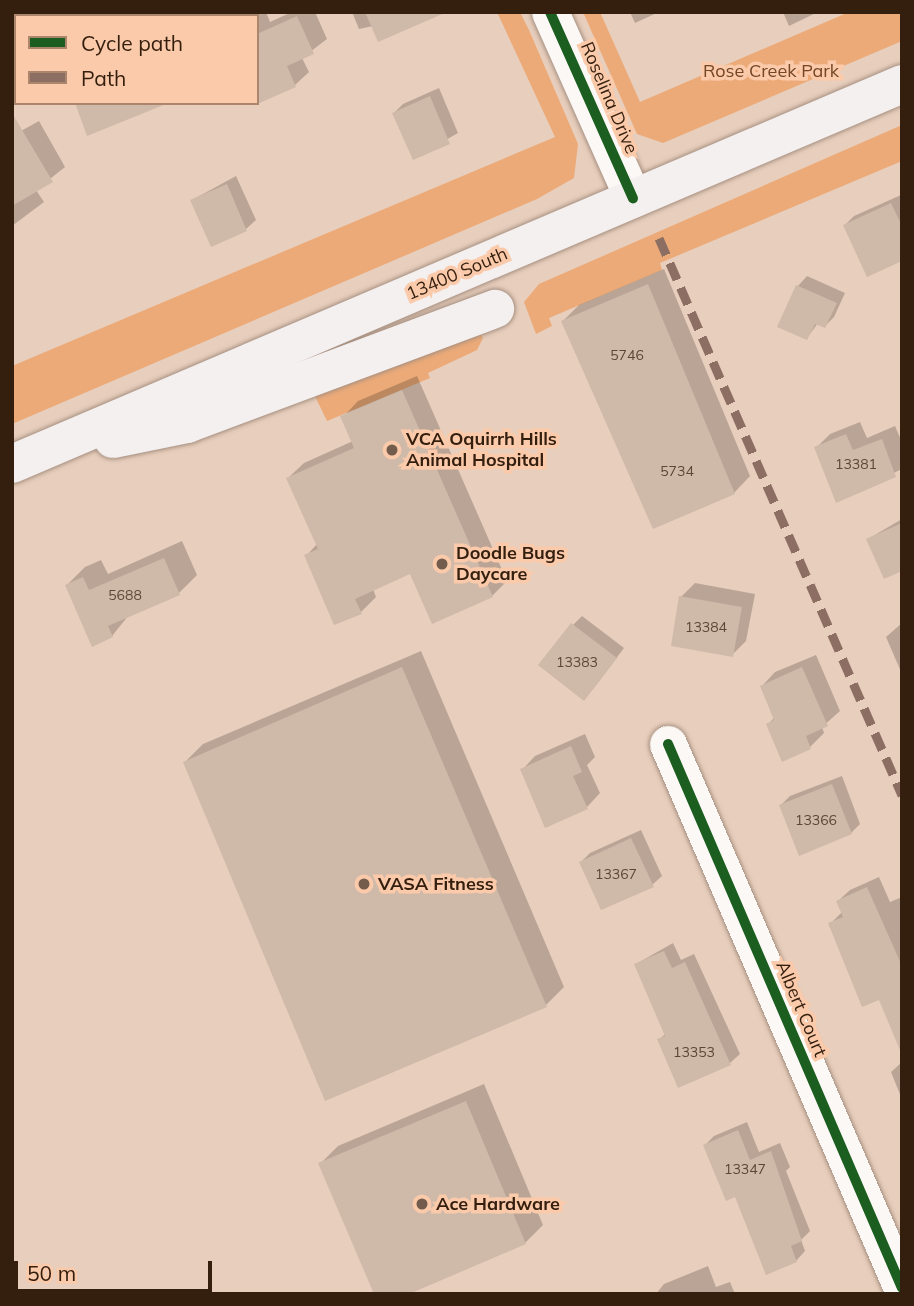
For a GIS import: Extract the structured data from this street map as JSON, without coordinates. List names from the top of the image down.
{
  "streets": {
    "main road": ["13400 South"],
    "street": ["Roselina Drive", "Albert Court"]
  },
  "crossings": [
    ["Roselina Drive", "13400 South"]
  ],
  "parks": ["Rose Creek Park"],
  "places": [
    "VCA Oquirrh Hills Animal Hospital",
    "Doodle Bugs Daycare",
    "VASA Fitness",
    "Ace Hardware"
  ],
  "house_numbers": [
    "5746",
    "13381",
    "5734",
    "5688",
    "13384",
    "13383",
    "13366",
    "13367",
    "13353",
    "13347"
  ],
  "legend": ["Cycle path", "Path"],
  "scale_bar": "50 m"
}
